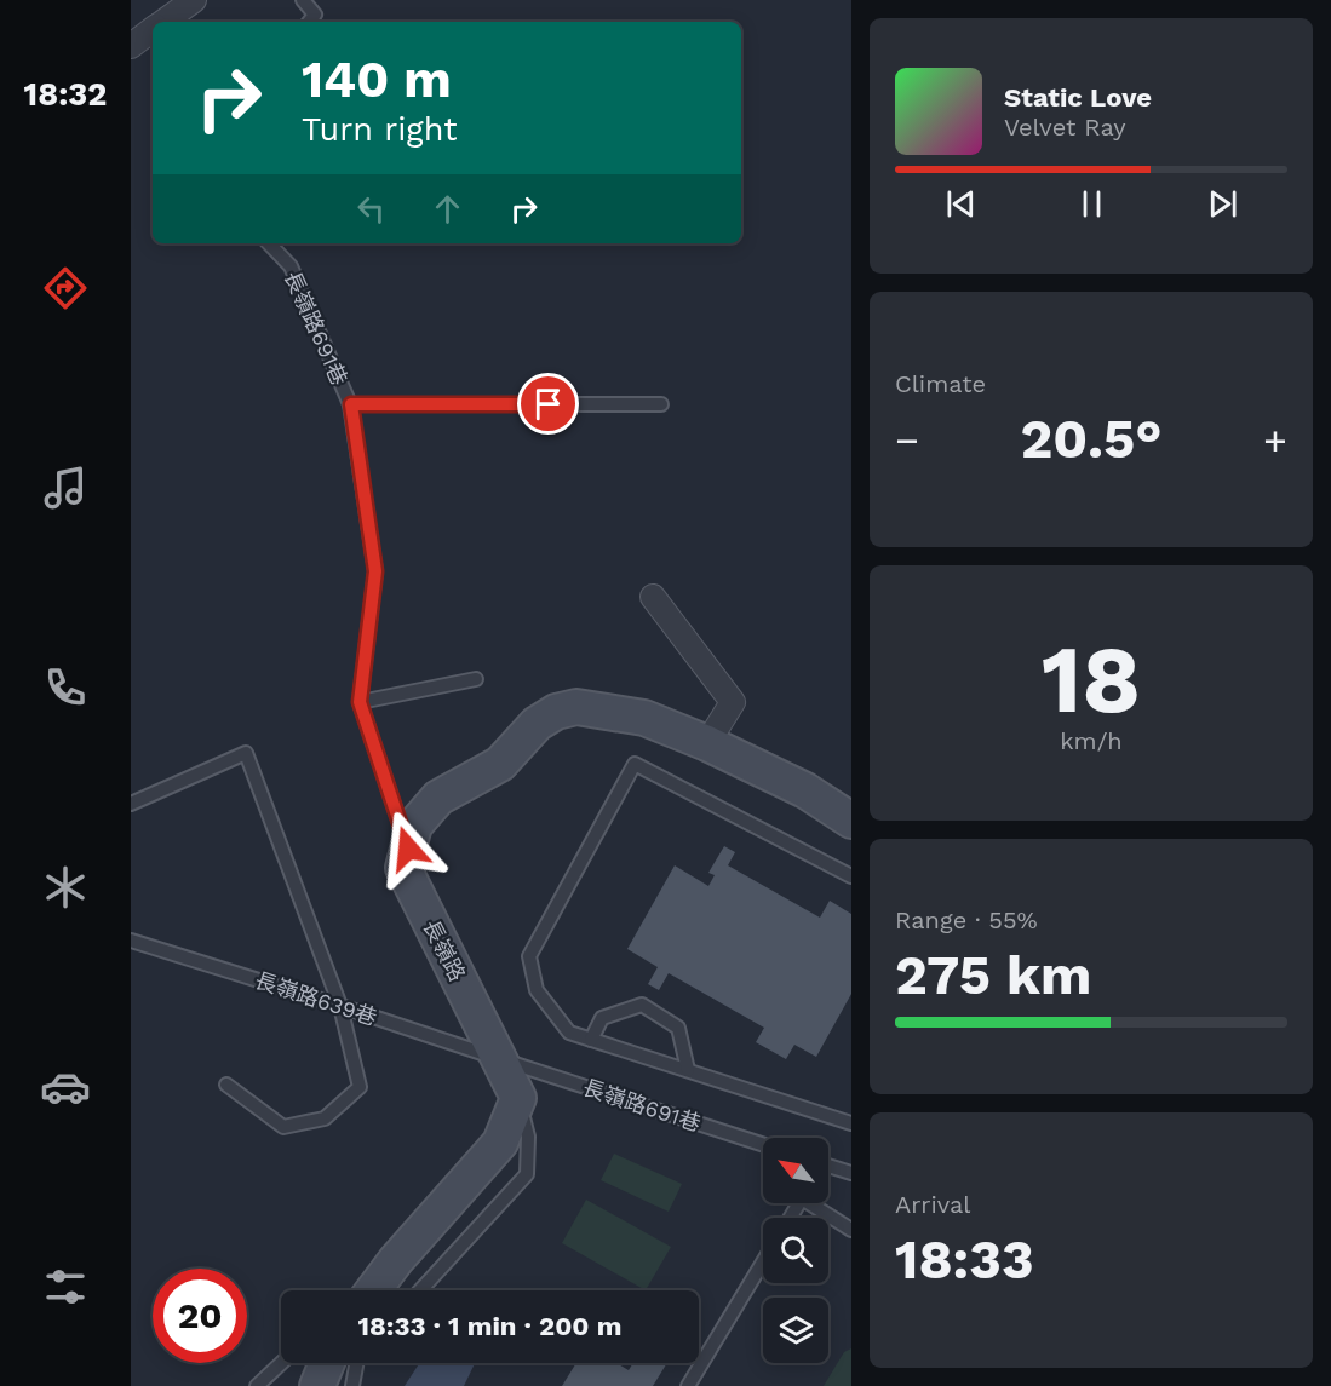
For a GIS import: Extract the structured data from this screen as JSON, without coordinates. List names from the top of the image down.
{
  "streets": {
    "street": ["長嶺路"],
    "lane": ["長嶺路691巷", "長嶺路639巷"]
  },
  "crossings": [
    ["長嶺路691巷", "長嶺路"],
    ["長嶺路691巷", "長嶺路639巷"],
    ["長嶺路", "長嶺路639巷"]
  ],
  "north": "top left",
  "page": {
    "tabs": "18:32",
    "turn": ["140 m", "Turn right"],
    "song": ["Static Love", "Velvet Ray"],
    "tile": [
      "Climate",
      ["18", "km/h"],
      ["Range · 55%", "275 km"],
      ["Arrival", "18:33"]
    ],
    "heat": ["−", "20.5°", "+"],
    "limit": "20",
    "trip": "18:33 · 1 min · 200 m"
  }
}
